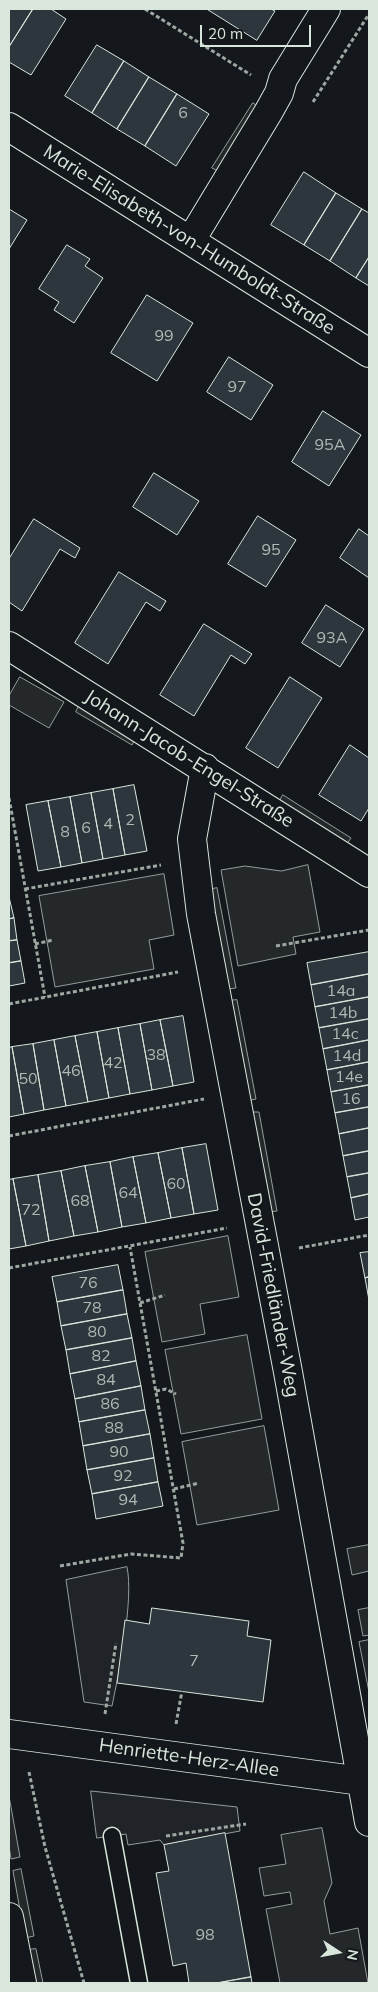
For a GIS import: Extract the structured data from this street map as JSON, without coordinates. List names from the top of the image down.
{
  "streets": {
    "street": [
      "Marie-Elisabeth-von-Humboldt-Straße",
      "Johann-Jacob-Engel-Straße",
      "David-Friedländer-Weg",
      "Henriette-Herz-Allee"
    ]
  },
  "crossings": [
    ["Johann-Jacob-Engel-Straße", "David-Friedländer-Weg"],
    ["David-Friedländer-Weg", "Henriette-Herz-Allee"]
  ],
  "house_numbers": [
    "6",
    "99",
    "97",
    "95A",
    "95",
    "93A",
    "2",
    "4",
    "6",
    "8",
    "14a",
    "14b",
    "14c",
    "38",
    "14d",
    "42",
    "46",
    "14e",
    "50",
    "16",
    "60",
    "64",
    "68",
    "72",
    "76",
    "78",
    "80",
    "82",
    "84",
    "86",
    "88",
    "90",
    "92",
    "94",
    "7",
    "98"
  ],
  "scale_bar": "20 m",
  "north": "right"
}
